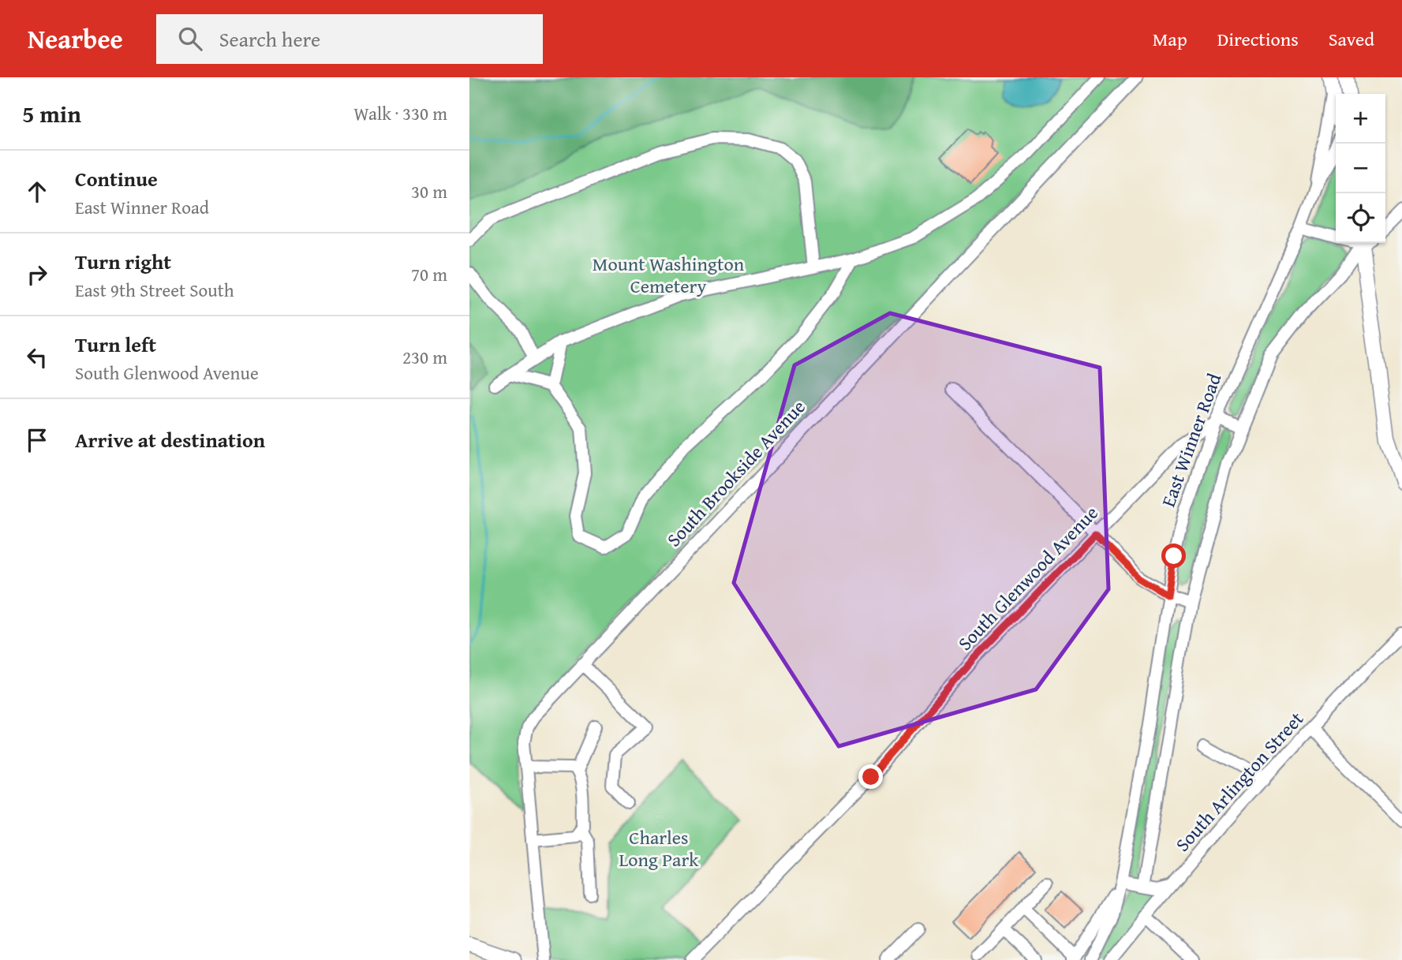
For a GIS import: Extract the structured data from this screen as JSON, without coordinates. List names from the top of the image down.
{
  "streets": {
    "main road": ["East Winner Road"],
    "street": ["South Brookside Avenue", "South Glenwood Avenue", "South Arlington Street"]
  },
  "crossings": [
    ["East Winner Road", "South Glenwood Avenue"]
  ],
  "parks": ["Mount Washington Cemetery", "Charles Long Park"],
  "page": {
    "header": "Nearbee",
    "search": "Search here",
    "nav": ["Map", "Directions", "Saved"],
    "heading": ["5 min", "Walk · 330 m"],
    "map_buttons": ["+", "−"],
    "list": [
      ["Continue", "East Winner Road", "30 m"],
      ["Turn right", "East 9th Street South", "70 m"],
      ["Turn left", "South Glenwood Avenue", "230 m"],
      "Arrive at destination"
    ]
  }
}
